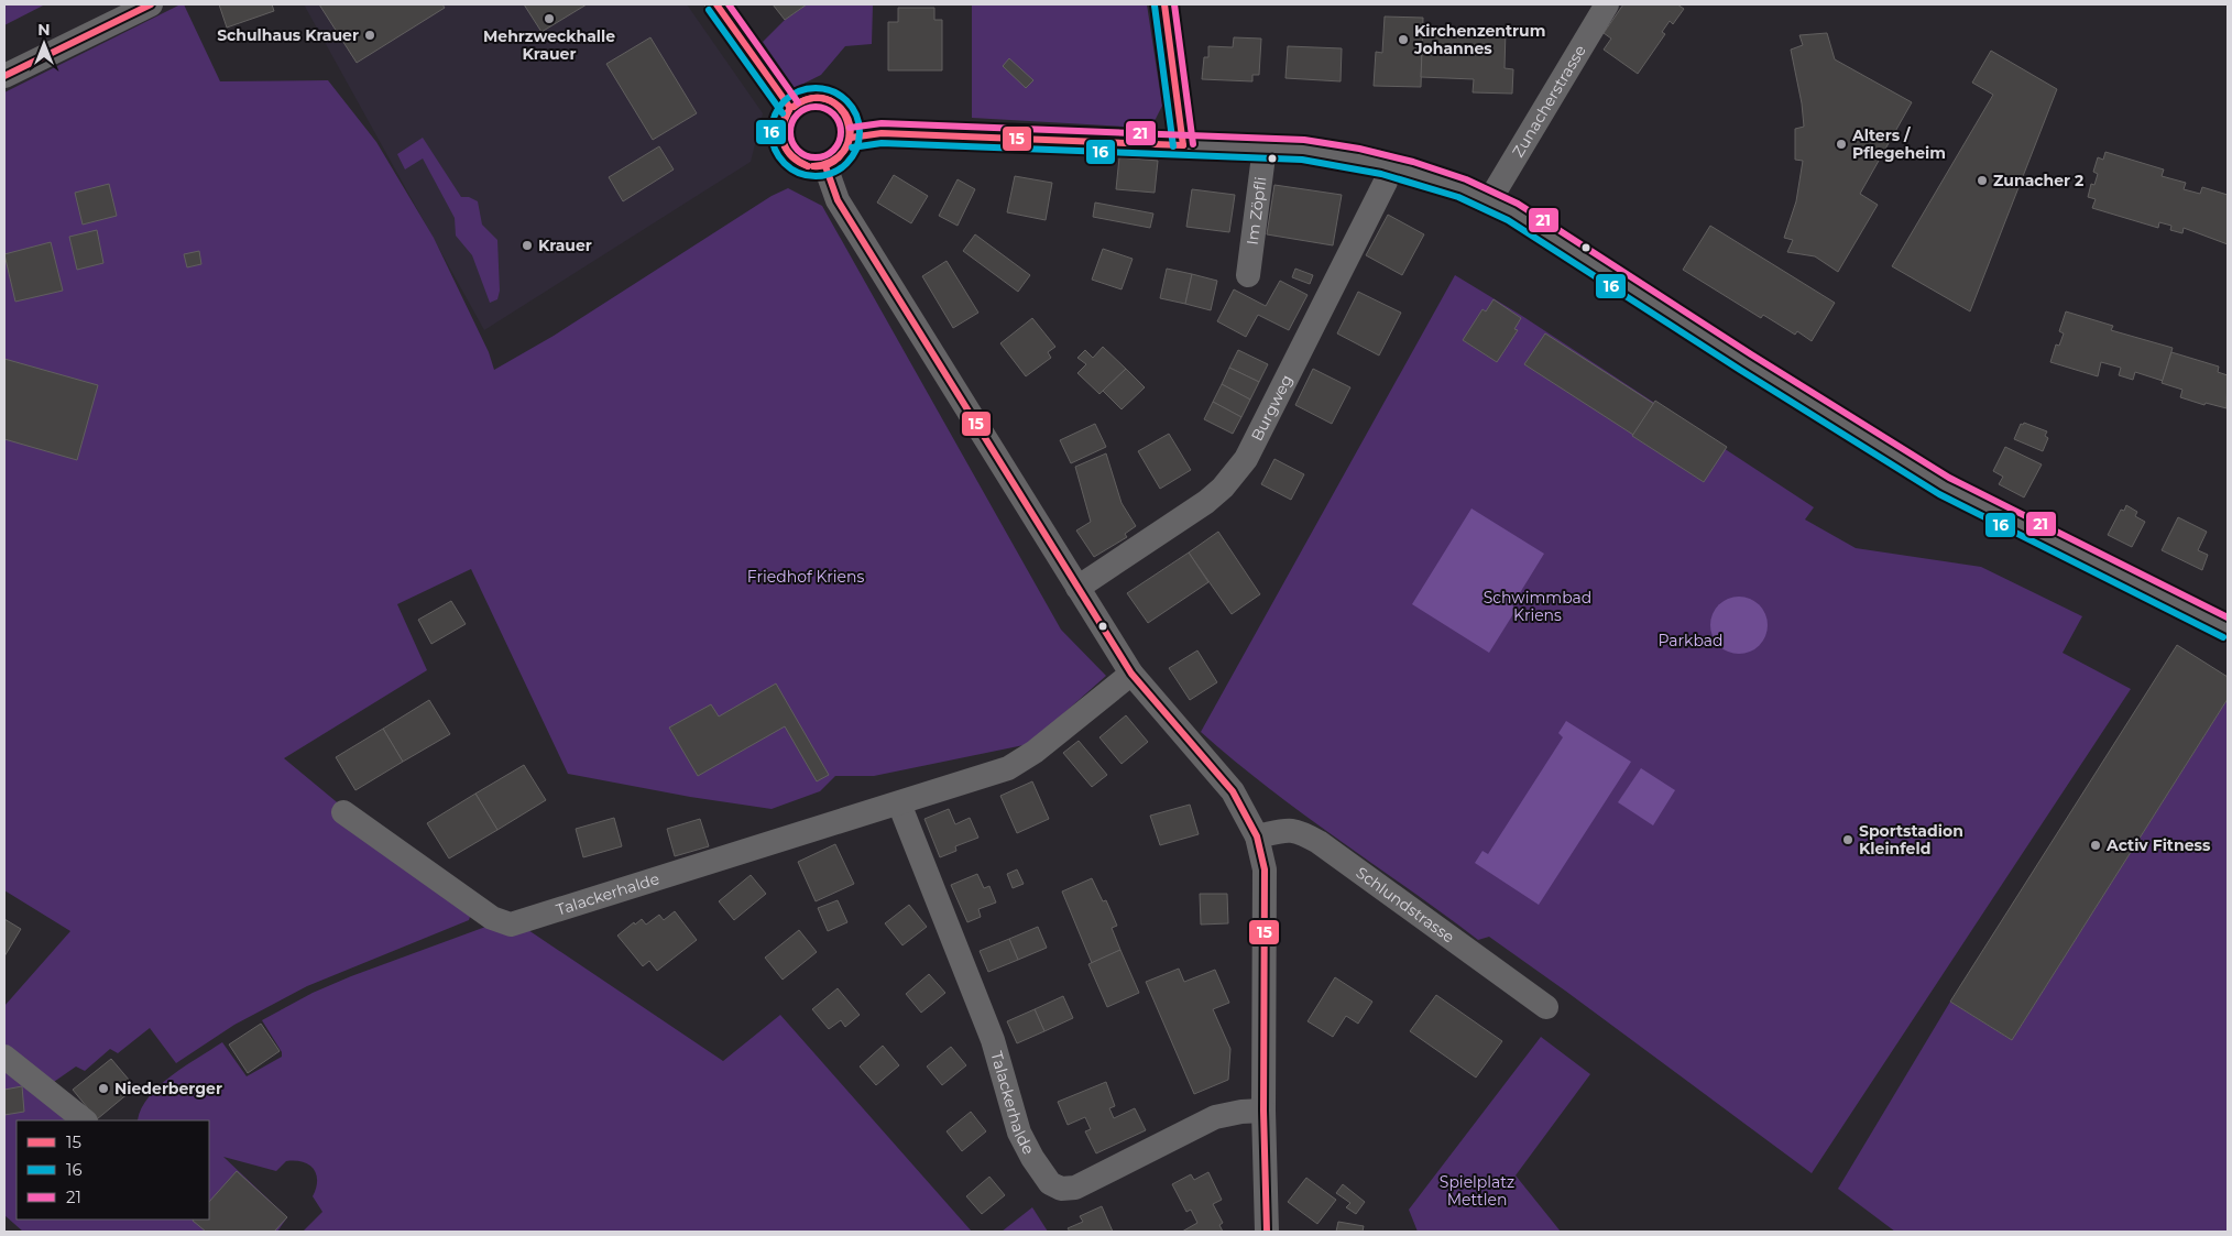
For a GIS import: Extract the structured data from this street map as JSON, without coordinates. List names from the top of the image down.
{
  "streets": {
    "street": [
      "Zunacherstrasse",
      "Im Zöpfli",
      "Burgweg",
      "Talackerhalde",
      "Schlundstrasse"
    ]
  },
  "parks": [
    "Friedhof Kriens",
    "Schwimmbad Kriens",
    "Parkbad",
    "Spielplatz Mettlen"
  ],
  "places": [
    "Mehrzweckhalle Krauer",
    "Schulhaus Krauer",
    "Kirchenzentrum Johannes",
    "Alters / Pflegeheim",
    "Zunacher 2",
    "Krauer",
    "Sportstadion Kleinfeld",
    "Activ Fitness",
    "Niederberger"
  ],
  "lines": ["transit line 15", "transit line 21", "transit line 16"],
  "legend": ["15", "16", "21"],
  "north": "top"
}
